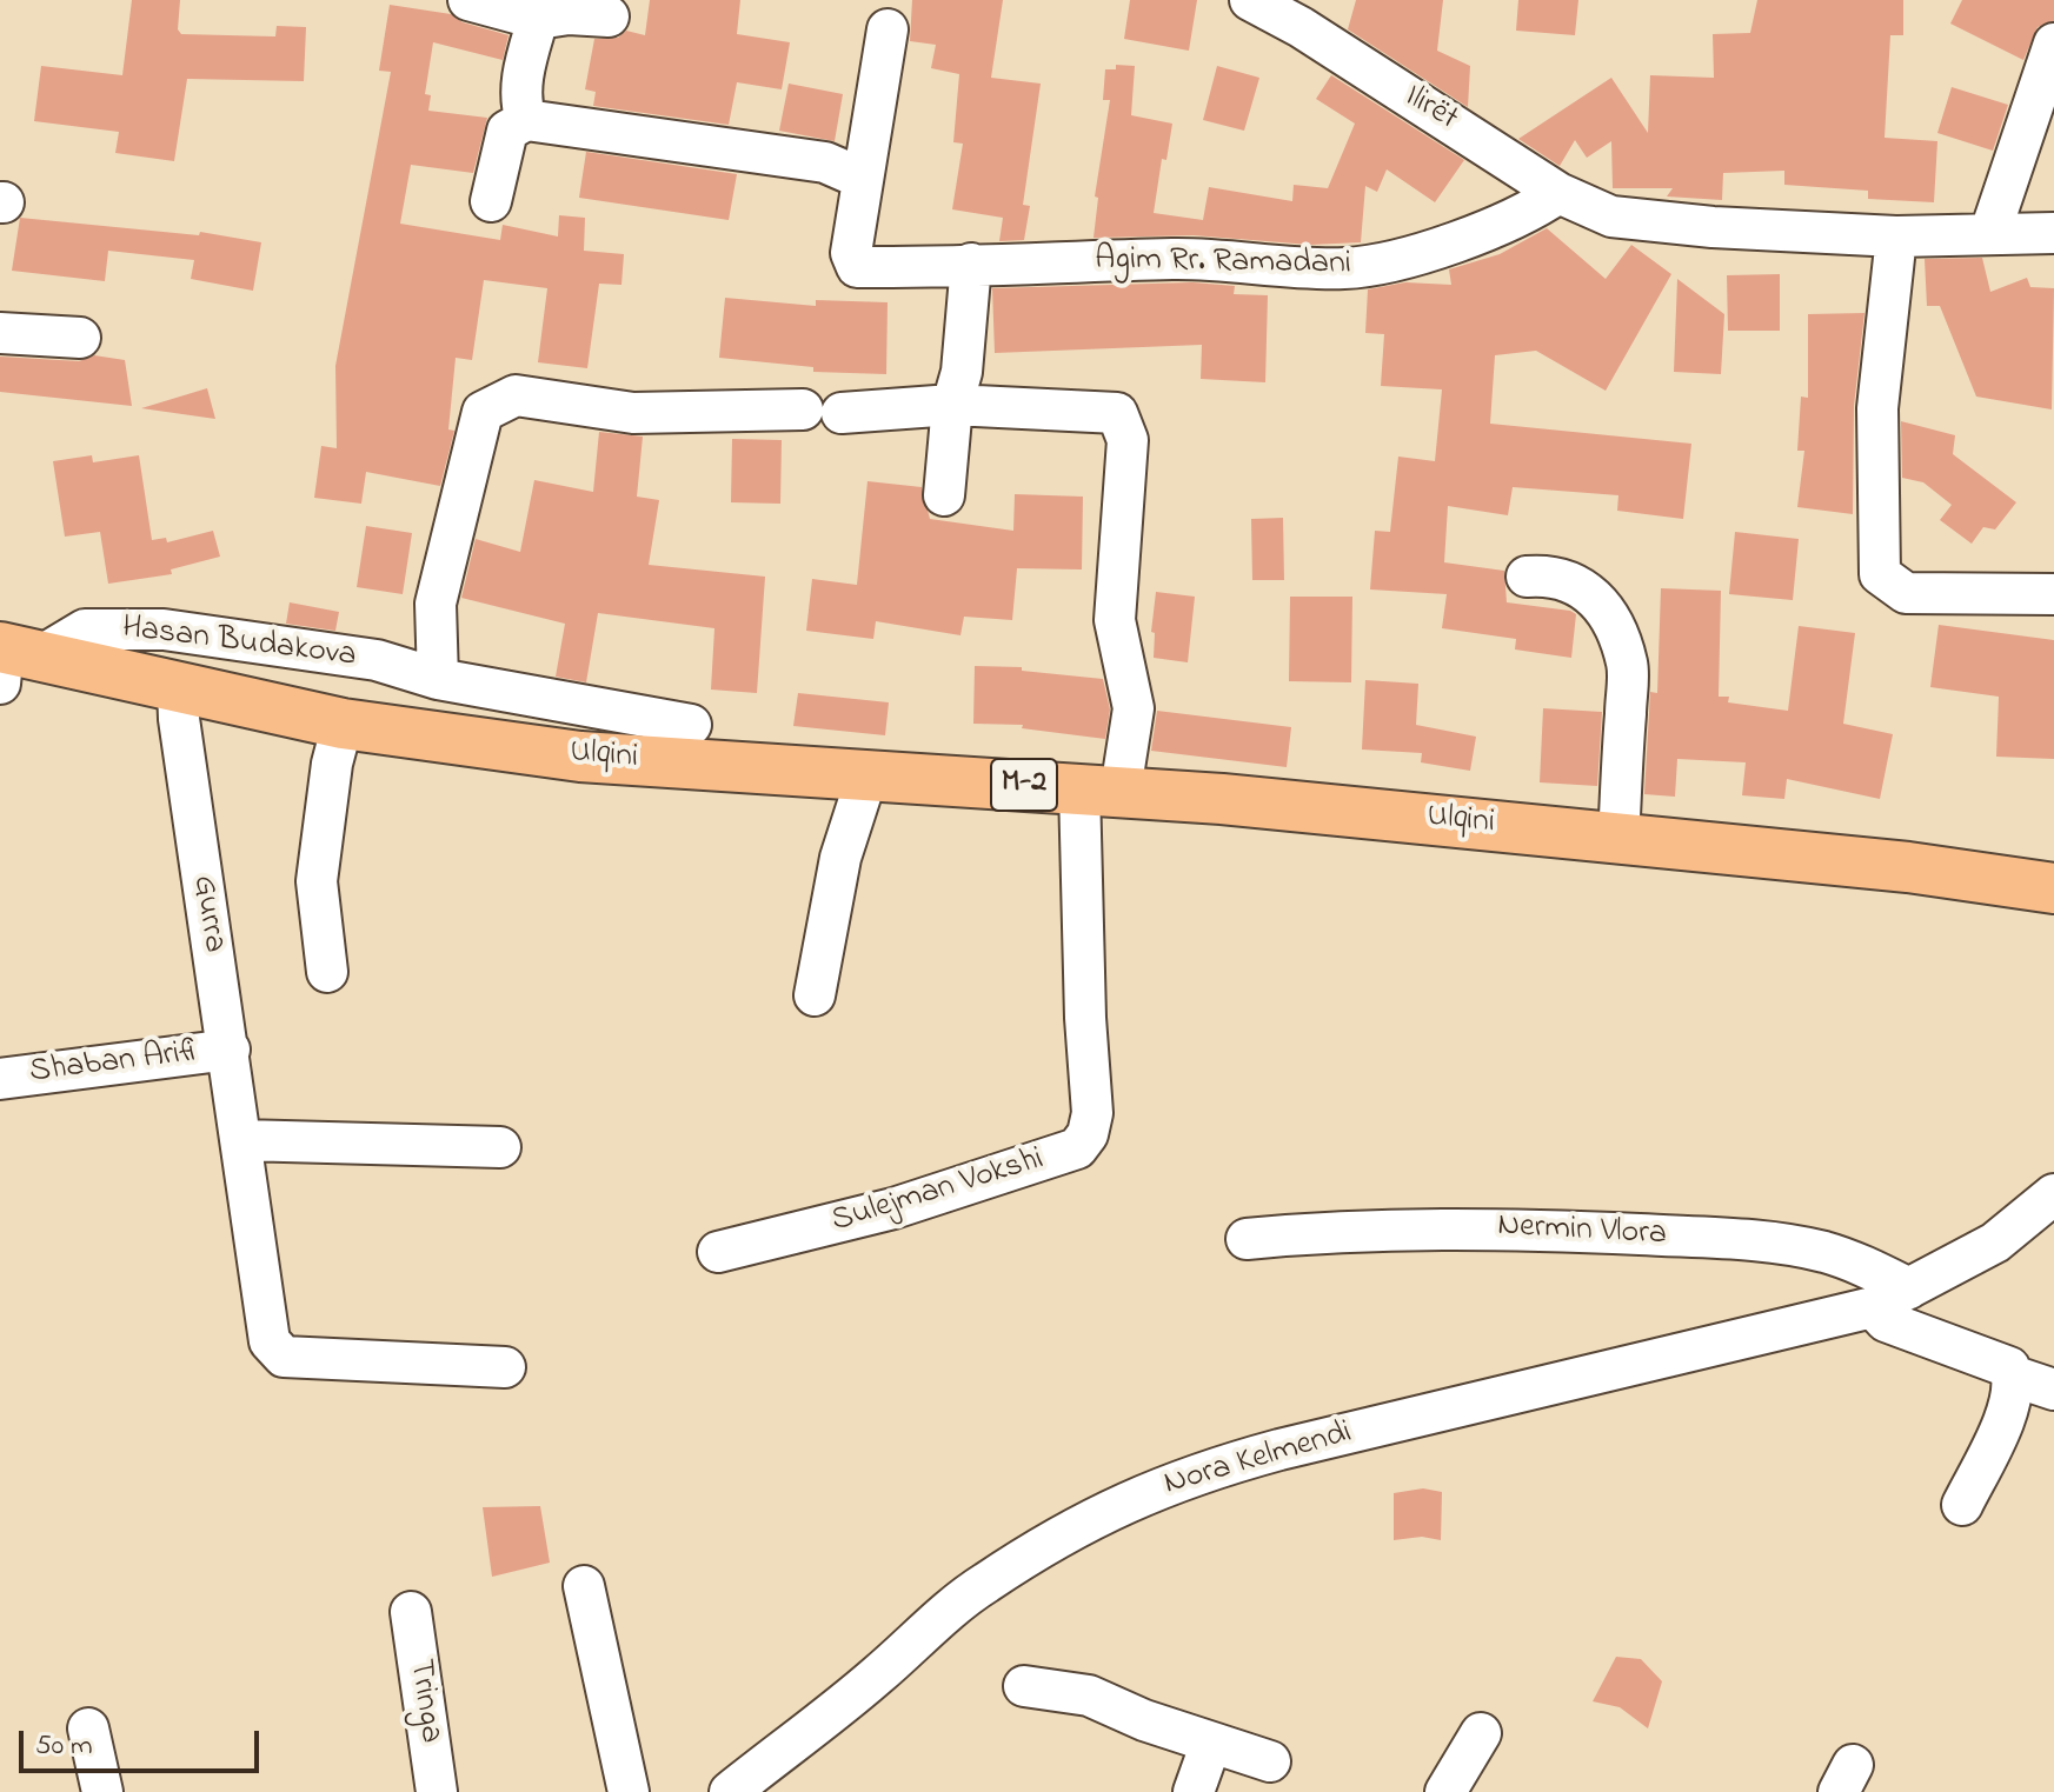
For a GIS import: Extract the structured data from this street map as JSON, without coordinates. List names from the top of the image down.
{
  "streets": {
    "main road": ["Ulqini", "M-2"],
    "street": [
      "Ilirët",
      "Agim Rr. Ramadani",
      "Hasan Budakova",
      "Gurra",
      "Shaban Arifi",
      "Sulejman Vokshi",
      "Nermin Vlora",
      "Nora Kelmendi",
      "Tringa"
    ]
  },
  "crossings": [
    ["Ilirët", "Agim Rr. Ramadani"],
    ["Hasan Budakova", "Ulqini"],
    ["Ulqini", "Gurra"],
    ["Ulqini", "Sulejman Vokshi"],
    ["Gurra", "Shaban Arifi"],
    ["Nermin Vlora", "Nora Kelmendi"]
  ],
  "scale_bar": "50 m"
}
